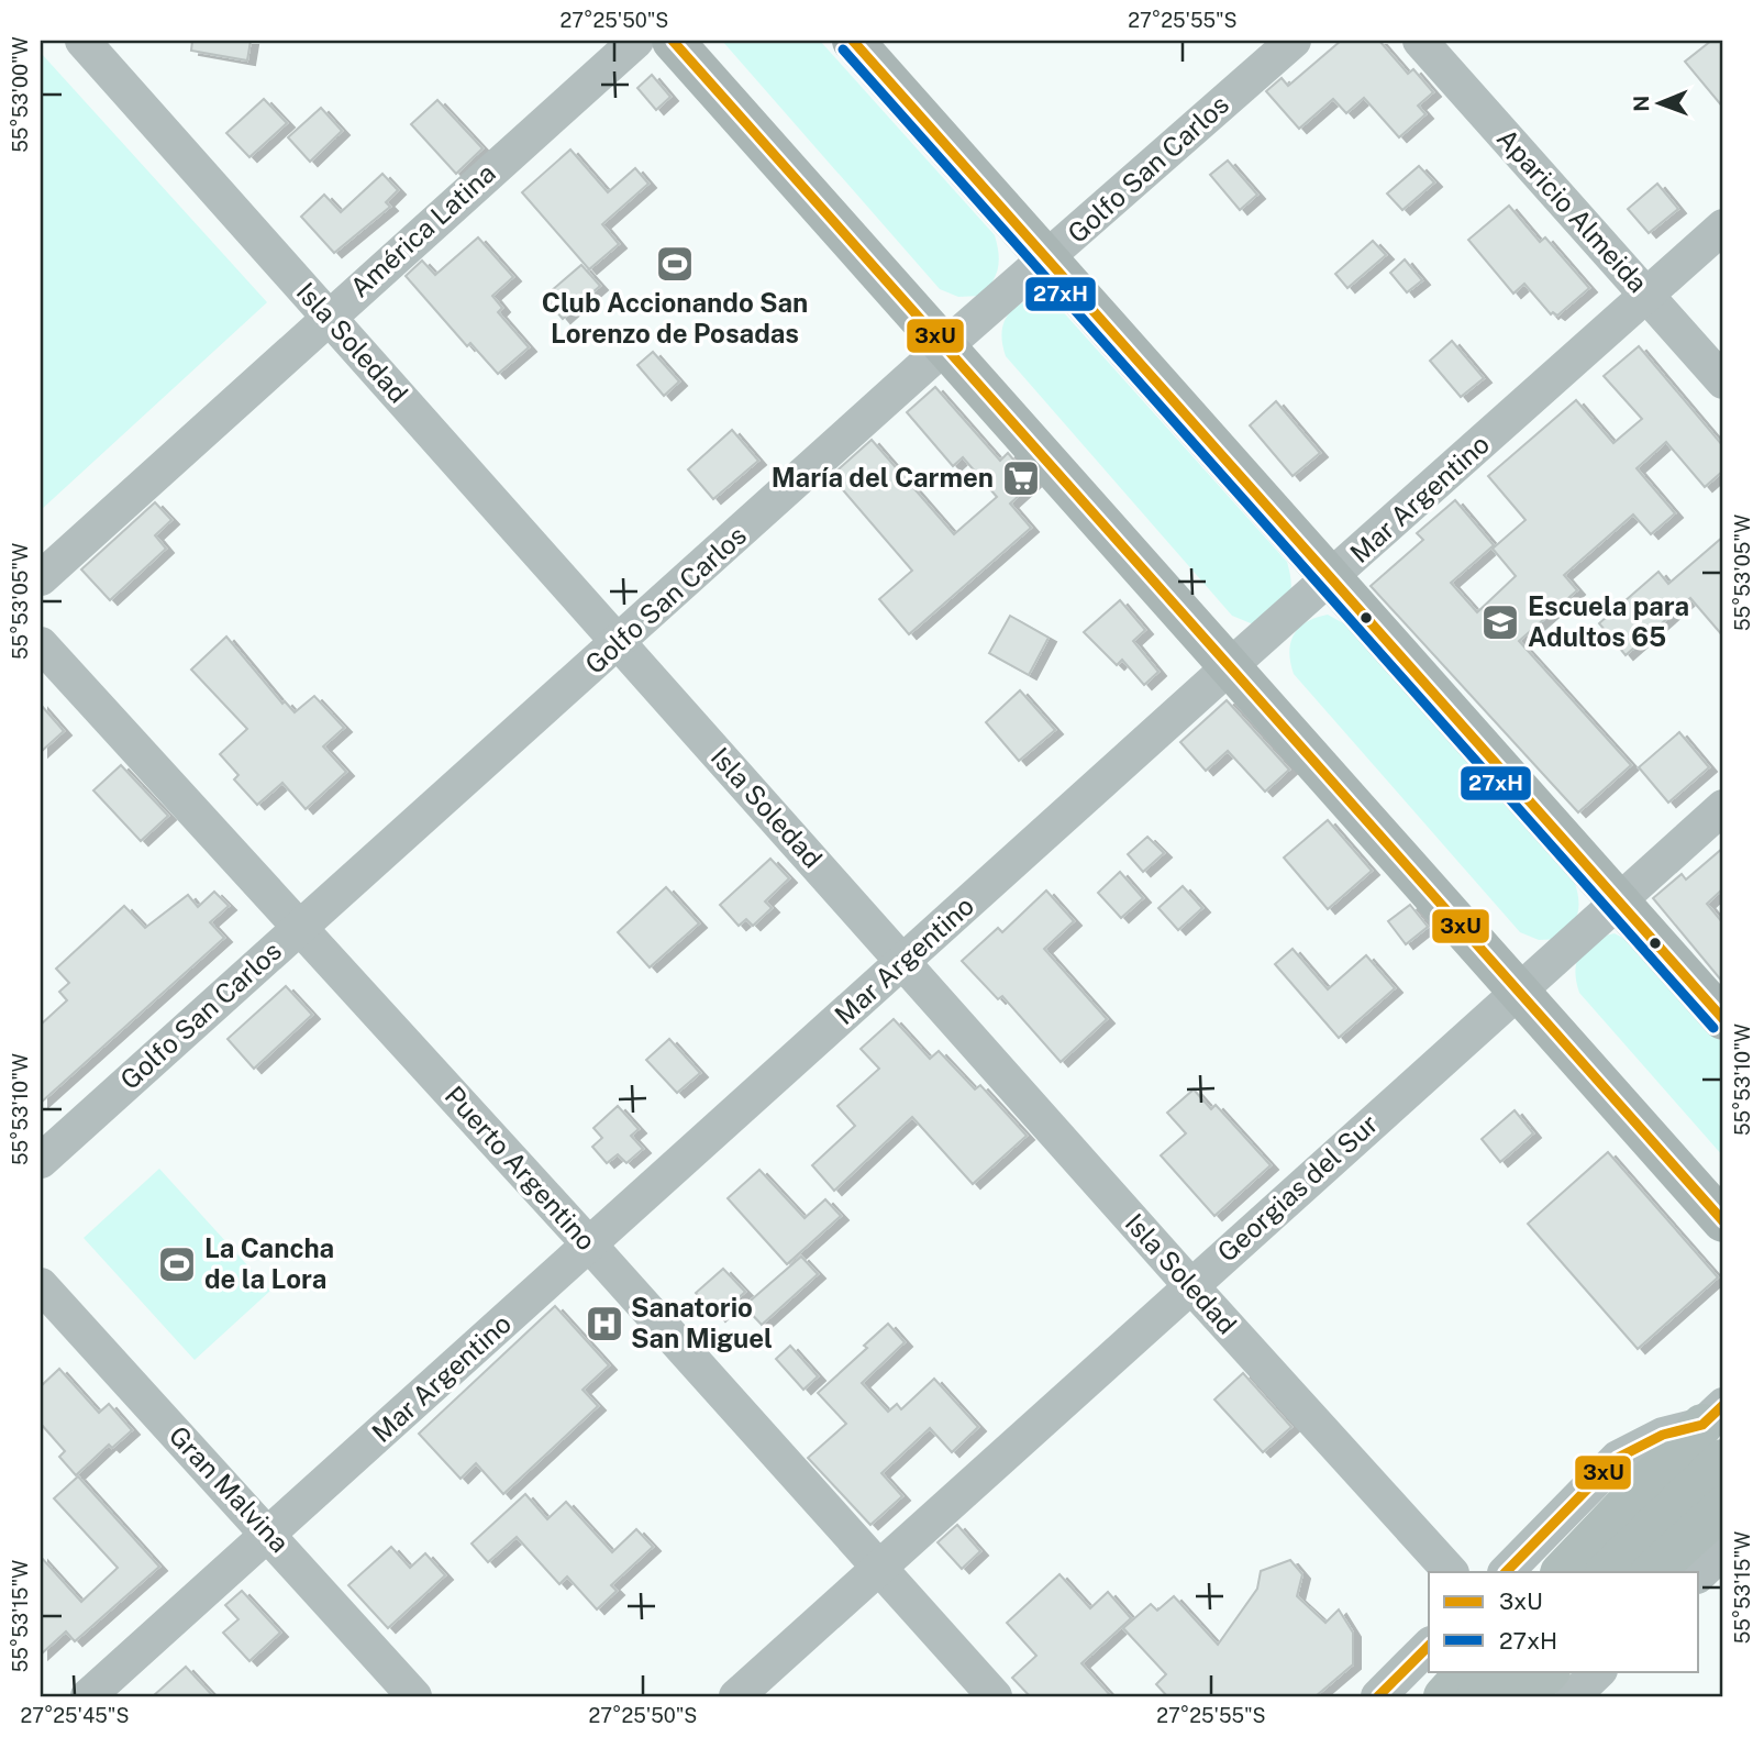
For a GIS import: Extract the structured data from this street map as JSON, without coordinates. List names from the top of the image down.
{
  "streets": {
    "street": [
      "Golfo San Carlos",
      "Aparicio Almeida",
      "América Latina",
      "Isla Soledad",
      "Mar Argentino",
      "Puerto Argentino",
      "Georgias del Sur",
      "Gran Malvina"
    ]
  },
  "crossings": [
    ["Golfo San Carlos", "Isla Soledad"],
    ["Golfo San Carlos", "Puerto Argentino"],
    ["Aparicio Almeida", "Mar Argentino"],
    ["América Latina", "Isla Soledad"],
    ["Isla Soledad", "Mar Argentino"],
    ["Isla Soledad", "Georgias del Sur"],
    ["Mar Argentino", "Puerto Argentino"],
    ["Mar Argentino", "Gran Malvina"],
    ["Puerto Argentino", "Georgias del Sur"]
  ],
  "places": {
    "sports": ["Club Accionando San Lorenzo de Posadas", "La Cancha de la Lora"],
    "supermarket": ["María del Carmen"],
    "school or university": ["Escuela para Adultos 65"],
    "hospital": ["Sanatorio San Miguel"]
  },
  "lines": ["transit line 3xU", "transit line 27xH"],
  "legend": ["3xU", "27xH"],
  "north": "left",
  "coordinates": [
    "27°25'50\"S",
    "27°25'55\"S",
    "55°53'00\"W",
    "55°53'05\"W",
    "55°53'10\"W",
    "55°53'15\"W",
    "27°25'45\"S"
  ]
}
